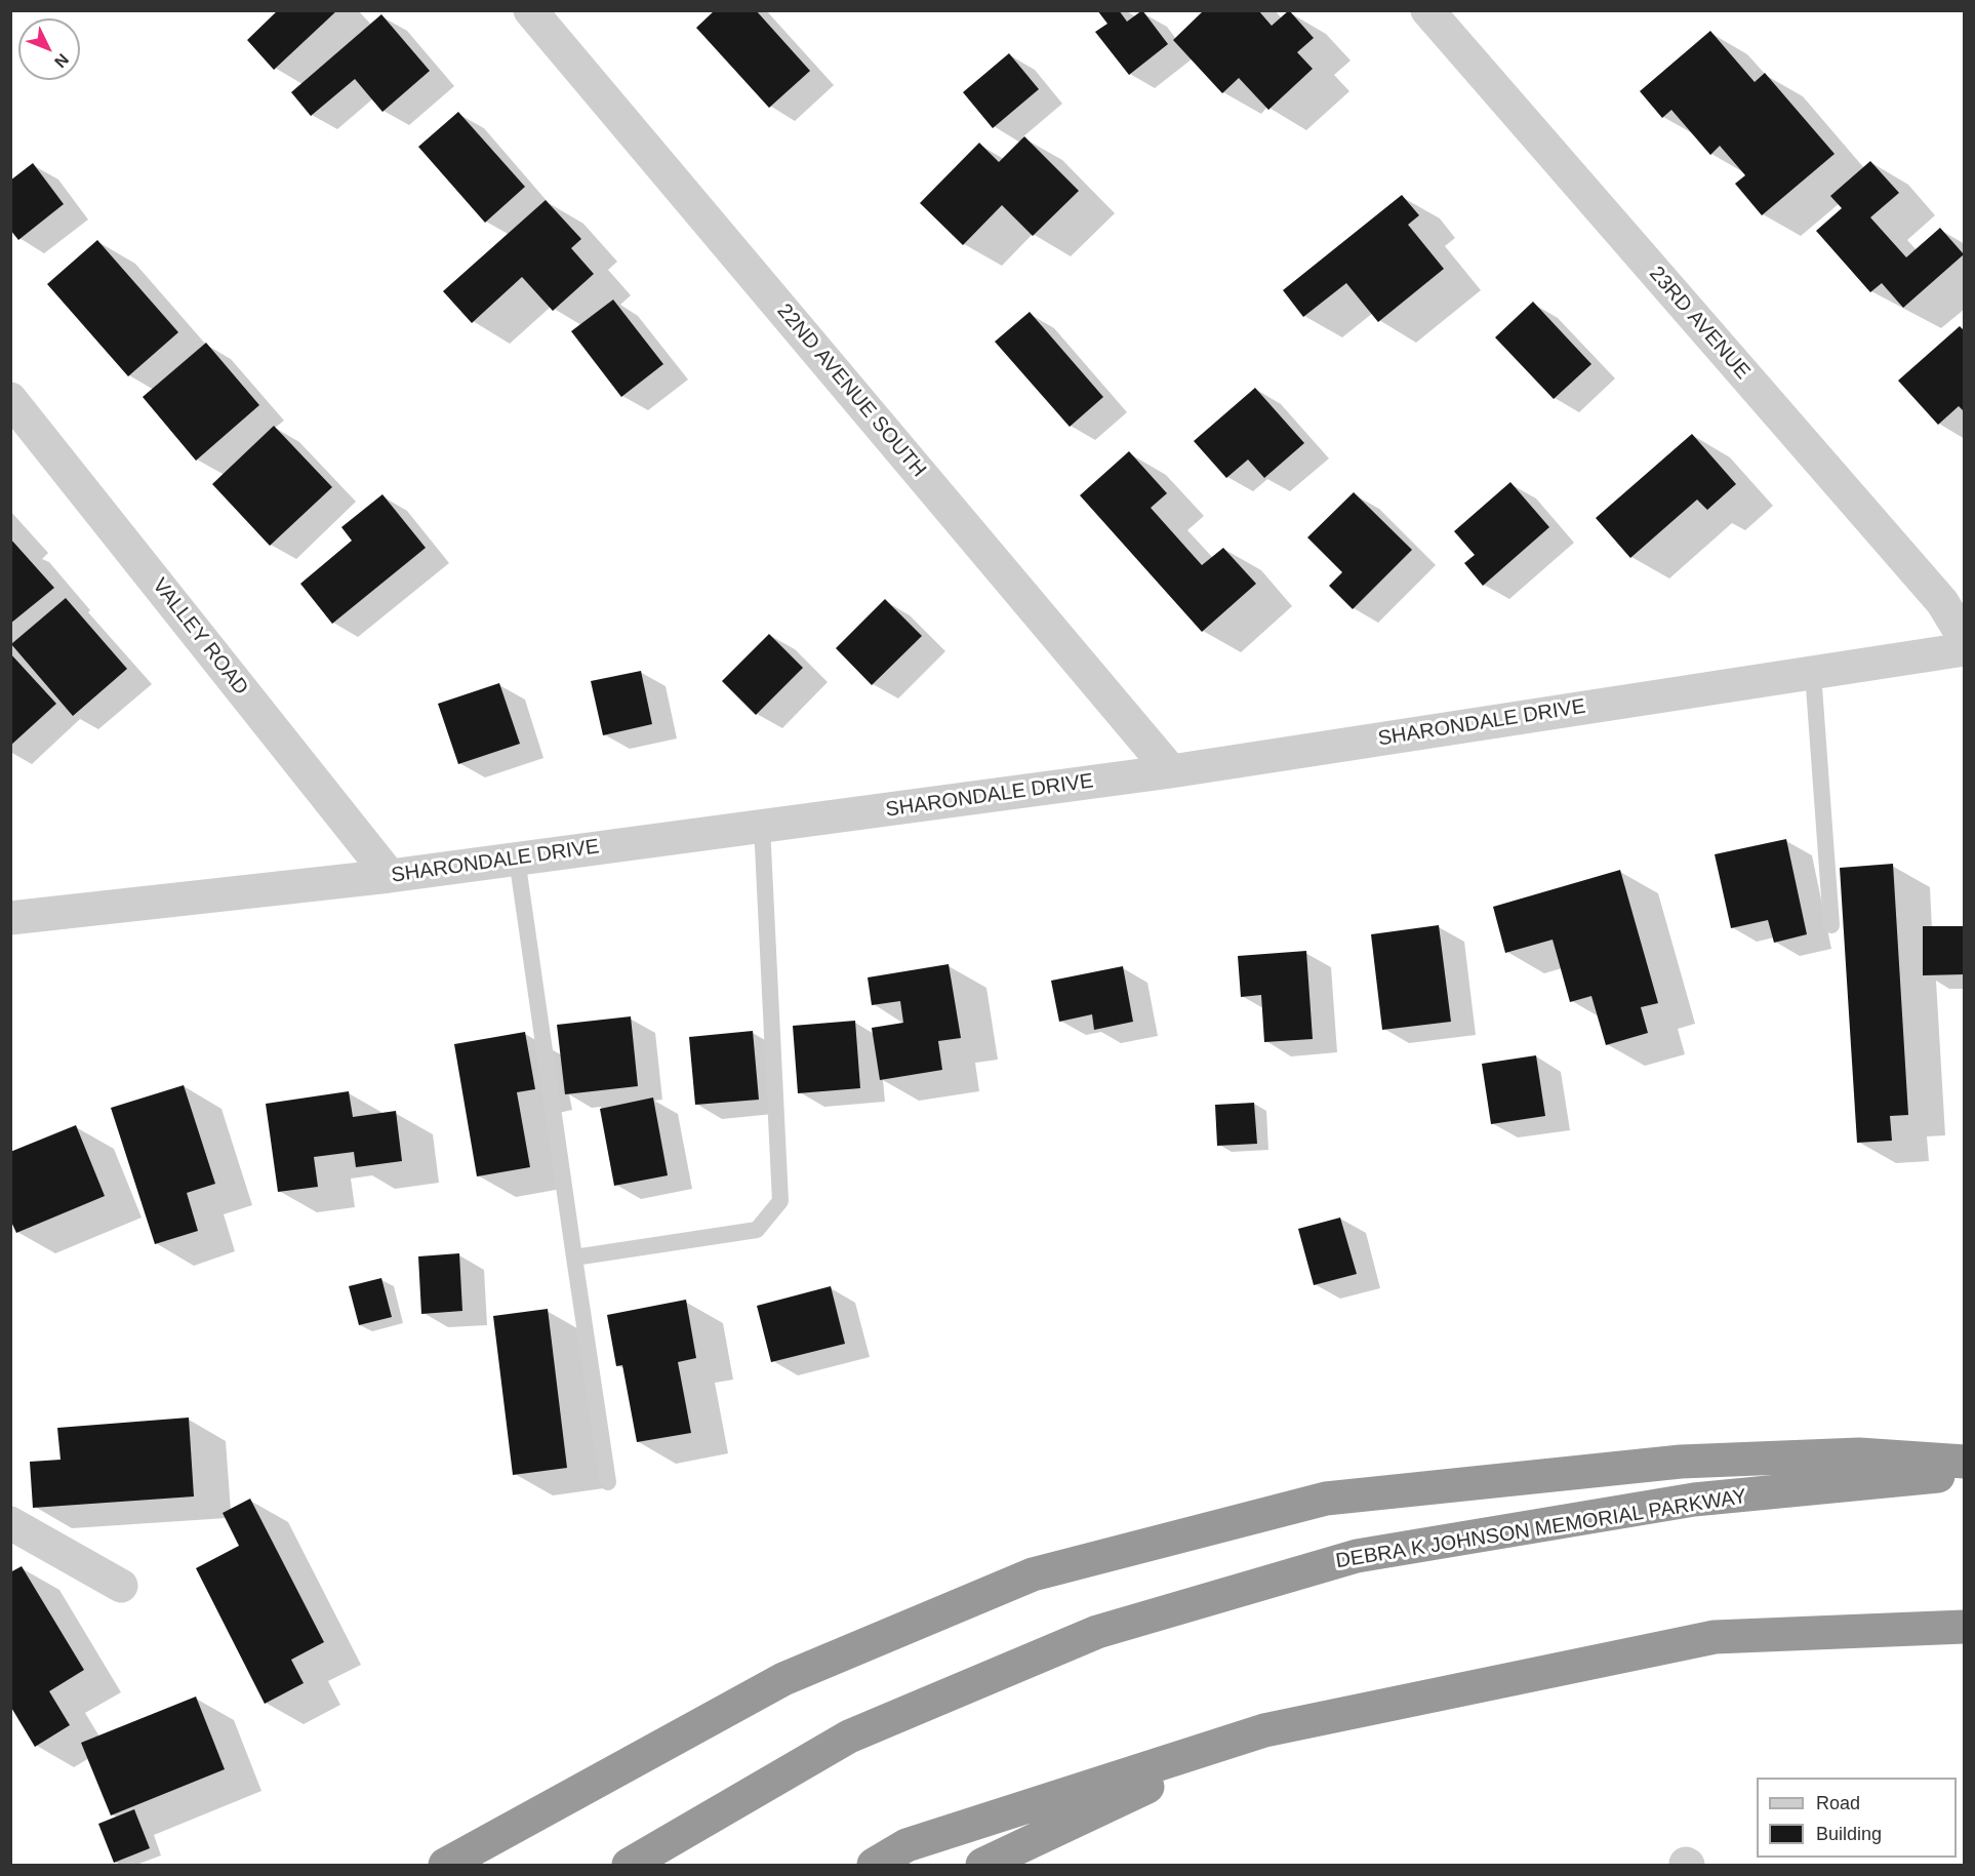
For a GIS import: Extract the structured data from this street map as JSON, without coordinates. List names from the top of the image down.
{
  "streets": {
    "highway": ["DEBRA K JOHNSON MEMORIAL PARKWAY"],
    "street": [
      "23RD AVENUE",
      "22ND AVENUE SOUTH",
      "VALLEY ROAD",
      "SHARONDALE DRIVE"
    ]
  },
  "crossings": [
    ["22ND AVENUE SOUTH", "SHARONDALE DRIVE"],
    ["VALLEY ROAD", "SHARONDALE DRIVE"]
  ],
  "legend": ["Road", "Building"],
  "north": "bottom right"
}
